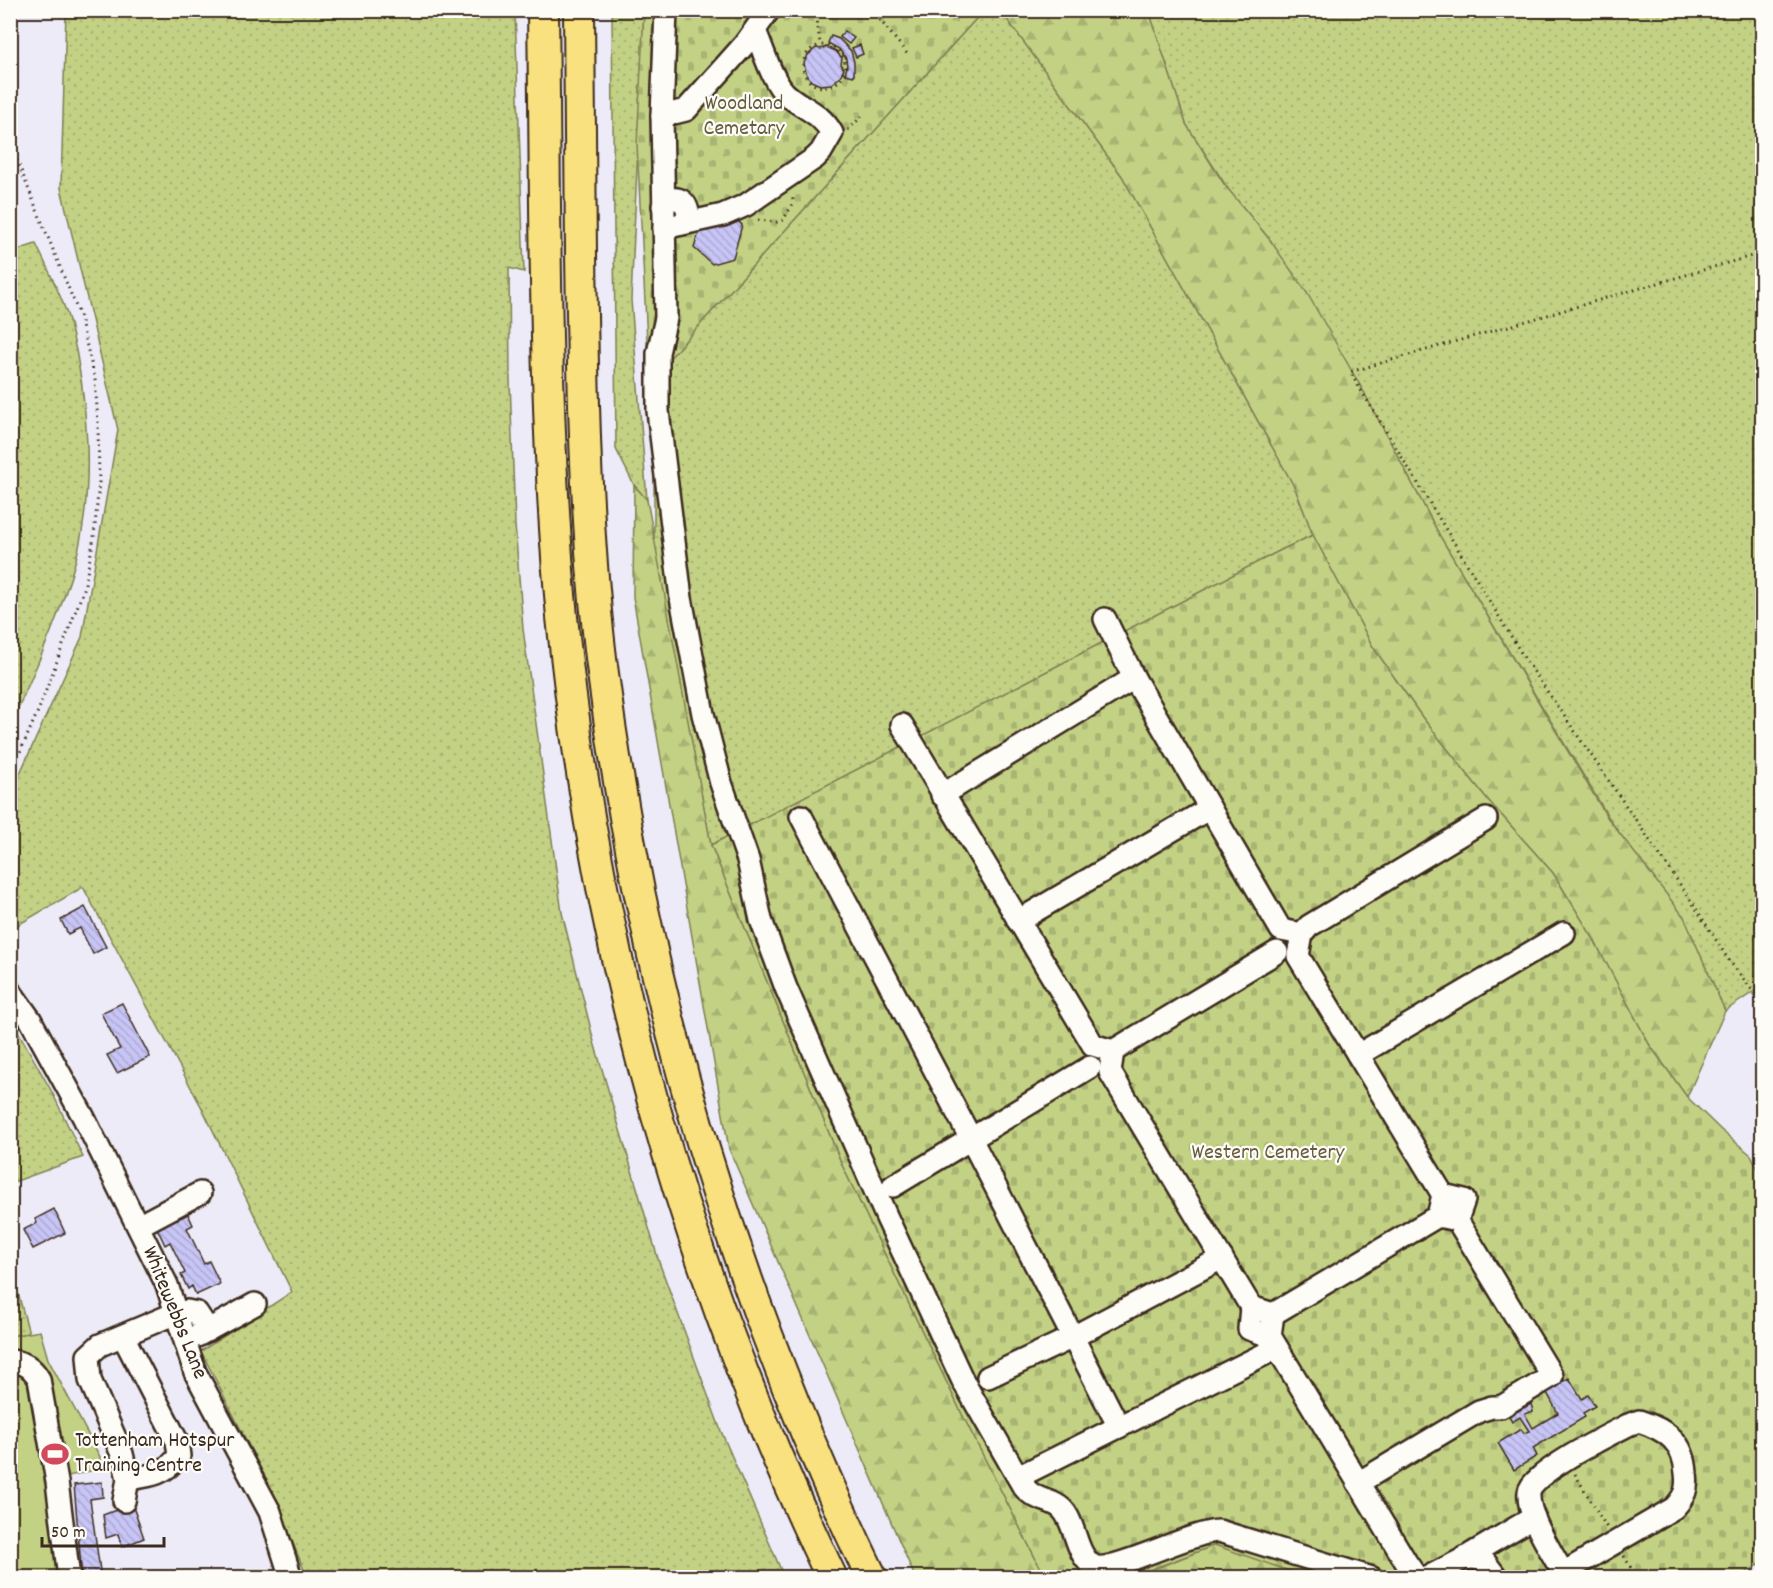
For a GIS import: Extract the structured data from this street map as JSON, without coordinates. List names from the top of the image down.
{
  "streets": {
    "street": ["Whitewebbs Lane"]
  },
  "parks": ["Woodland Cemetary", "Western Cemetery"],
  "places": {
    "sports": ["Tottenham Hotspur Training Centre"]
  },
  "scale_bar": "50 m"
}
